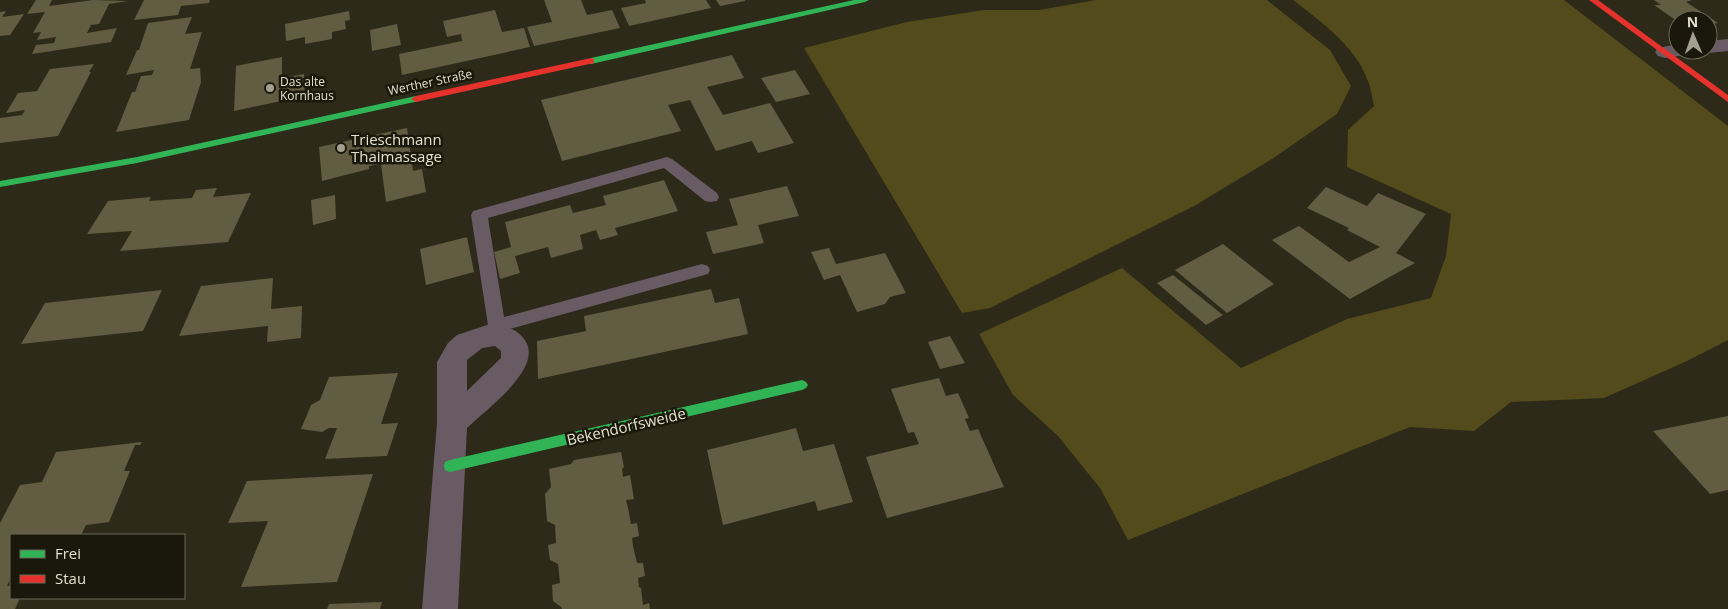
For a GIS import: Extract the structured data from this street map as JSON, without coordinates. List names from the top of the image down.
{
  "streets": {
    "main road": ["Werther Straße", "Bekendorfsweide"]
  },
  "places": ["Das alte Kornhaus", "Trieschmann Thaimassage"],
  "legend": ["Frei", "Stau"],
  "north": "top"
}
